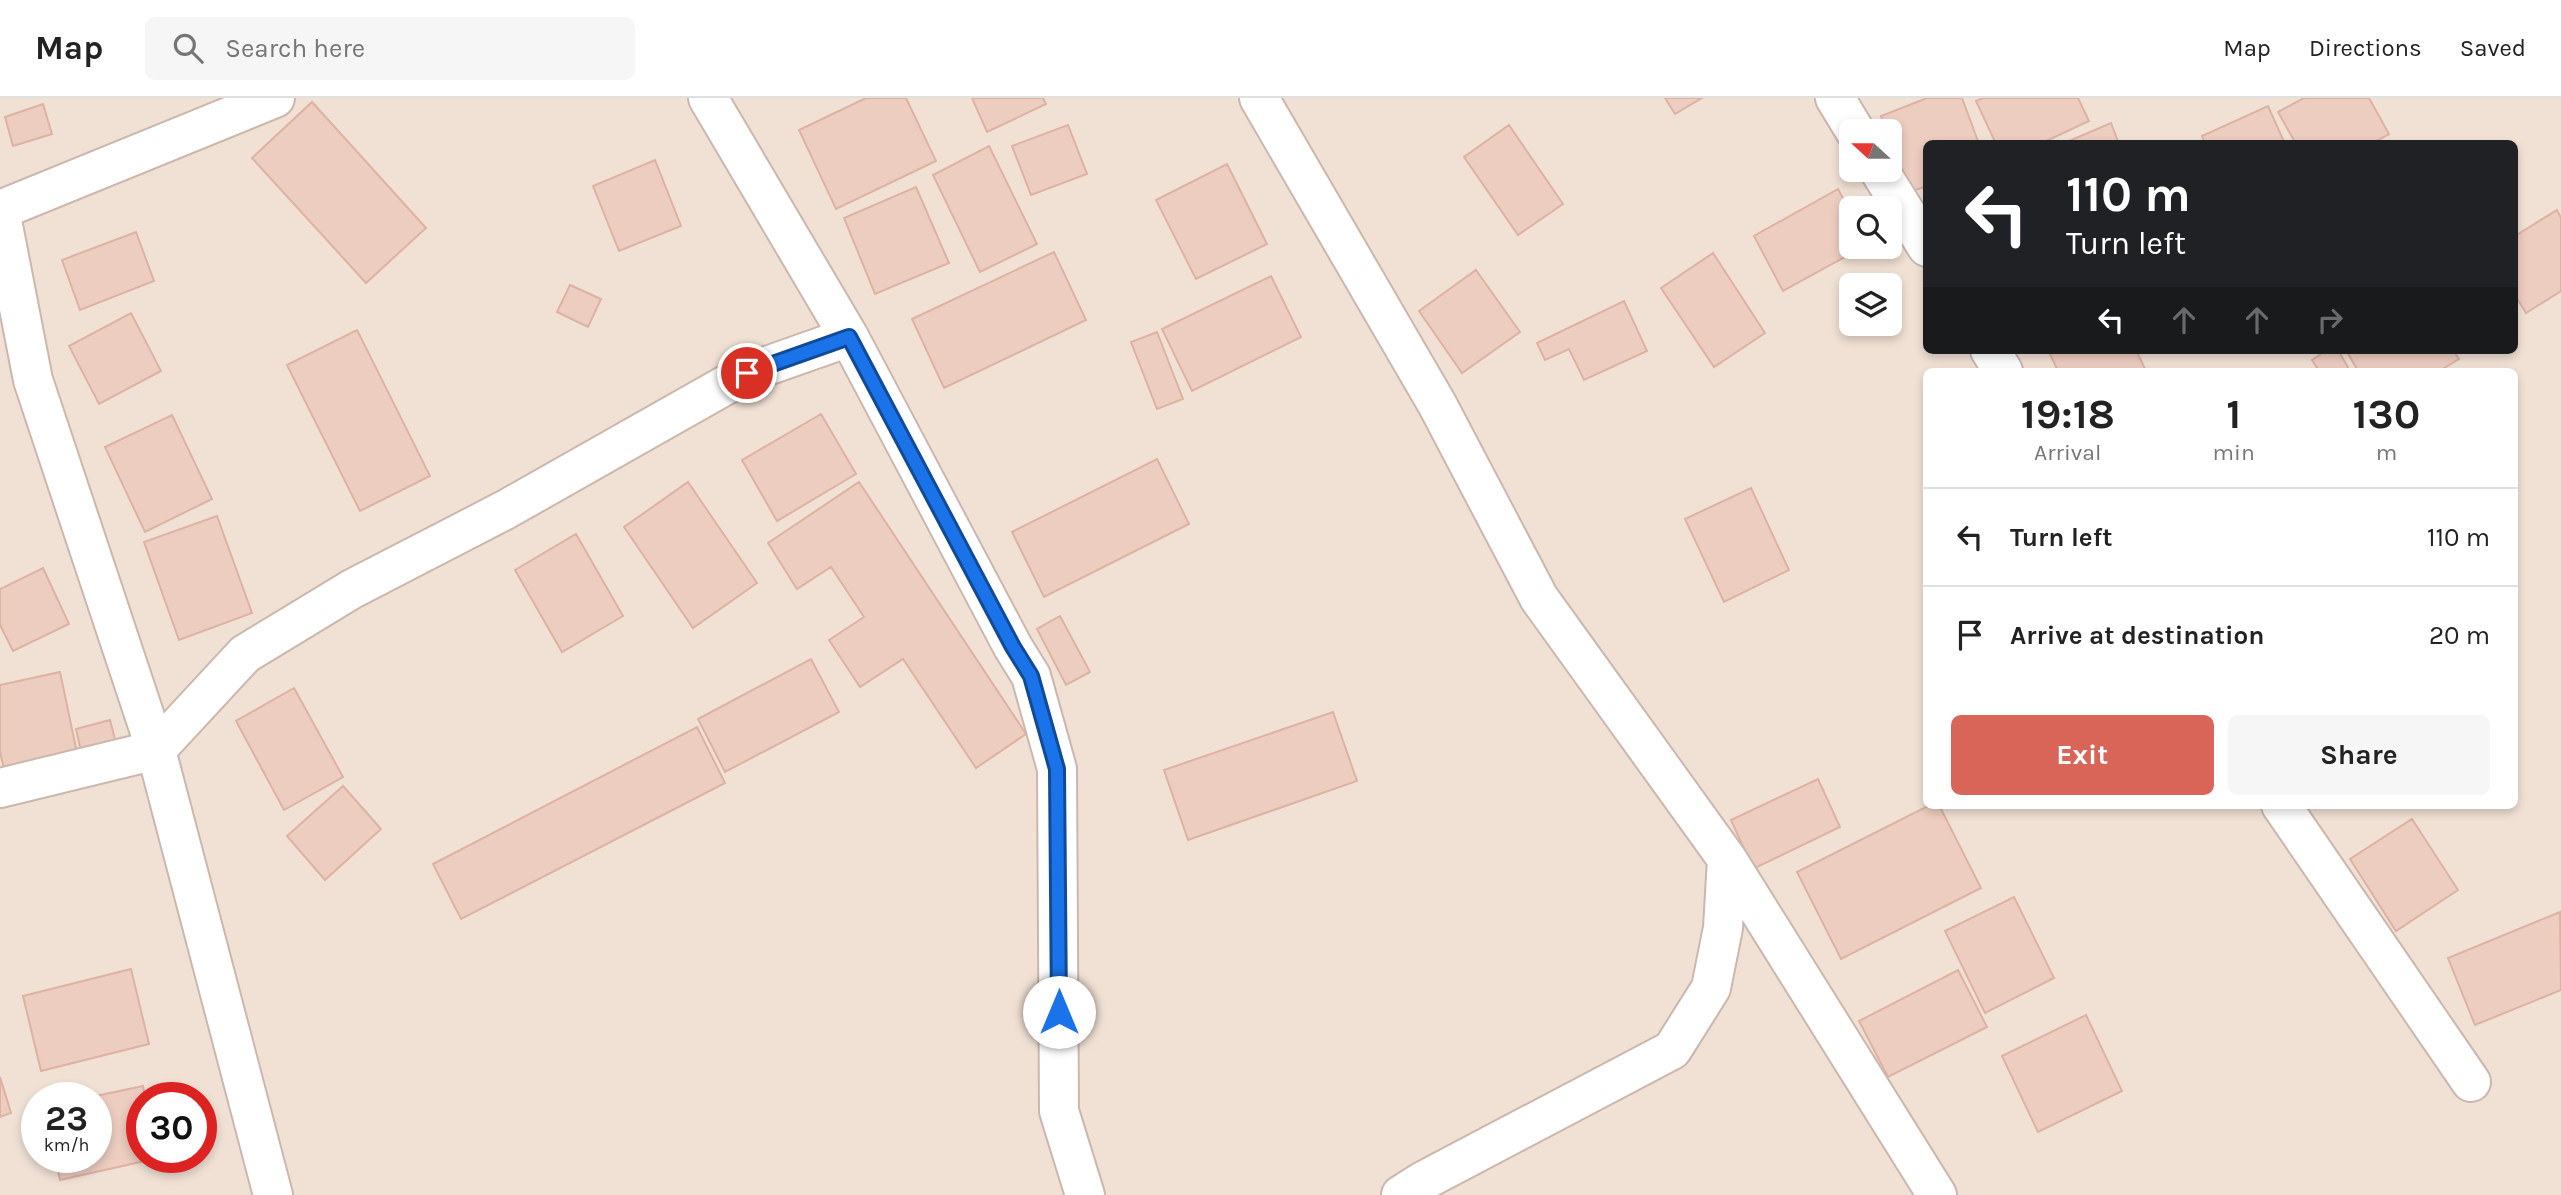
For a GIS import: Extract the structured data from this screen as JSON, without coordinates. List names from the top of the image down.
{
  "north": "left",
  "page": {
    "header": "Map",
    "search": "Search here",
    "nav": ["Map", "Directions", "Saved"],
    "turn": ["110 m", "Turn left"],
    "eta": [
      "19:18",
      "Arrival",
      "1",
      "min",
      "130",
      "m"
    ],
    "list": [
      {
        "name": "Turn left",
        "value": "110 m"
      },
      {
        "name": "Arrive at destination",
        "value": "20 m"
      }
    ],
    "buttons": ["Exit", "Share"],
    "speed": "23 km/h",
    "limit": "30"
  }
}
